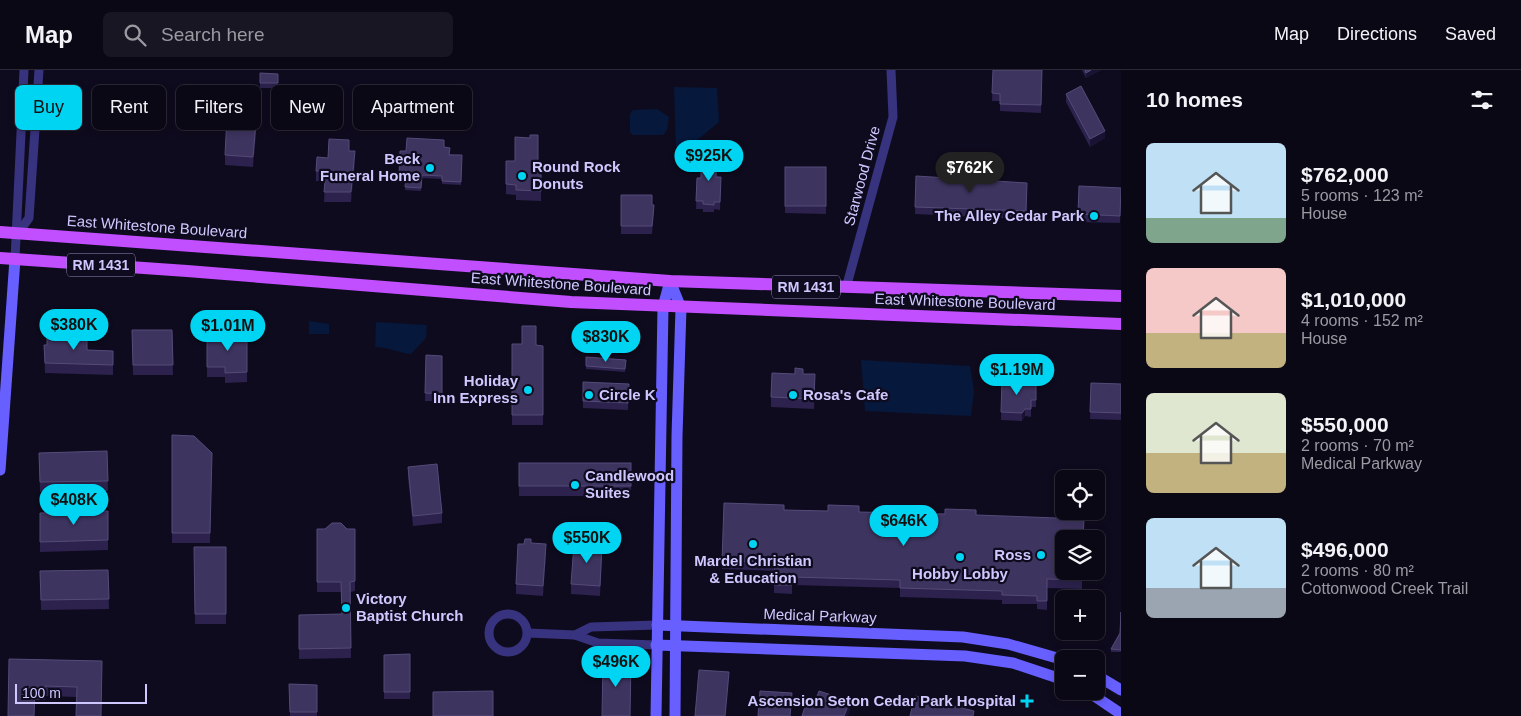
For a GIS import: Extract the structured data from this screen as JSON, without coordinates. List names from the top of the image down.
{
  "streets": {
    "main road": ["East Whitestone Boulevard", "RM 1431"],
    "street": ["Starwood Drive", "Medical Parkway"]
  },
  "crossings": [
    ["Starwood Drive", "East Whitestone Boulevard"]
  ],
  "places": {
    "other": [
      "Beck Funeral Home",
      "Round Rock Donuts",
      "The Alley Cedar Park",
      "Holiday Inn Express",
      "Circle K",
      "Rosa's Cafe",
      "Candlewood Suites",
      "Mardel Christian & Education",
      "Ross",
      "Hobby Lobby",
      "Victory Baptist Church"
    ],
    "health": ["Ascension Seton Cedar Park Hospital"]
  },
  "scale_bar": "100 m",
  "page": {
    "header": "Map",
    "search": "Search here",
    "nav": ["Map", "Directions", "Saved"],
    "heading": "10 homes",
    "chip": [
      "Buy",
      "Rent",
      "Filters",
      "New",
      "Apartment"
    ],
    "list": [
      {
        "name": "$762,000",
        "note": "5 rooms · 123 m² · House"
      },
      {
        "name": "$1,010,000",
        "note": "4 rooms · 152 m² · House"
      },
      {
        "name": "$550,000",
        "note": "2 rooms · 70 m² · Medical Parkway"
      },
      {
        "name": "$496,000",
        "note": "2 rooms · 80 m² · Cottonwood Creek Trail"
      }
    ],
    "price": [
      "$925K",
      "$762K",
      "$380K",
      "$1.01M",
      "$830K",
      "$1.19M",
      "$408K",
      "$646K",
      "$550K",
      "$496K"
    ],
    "map_buttons": ["+", "−"],
    "scale": "100 m"
  }
}
